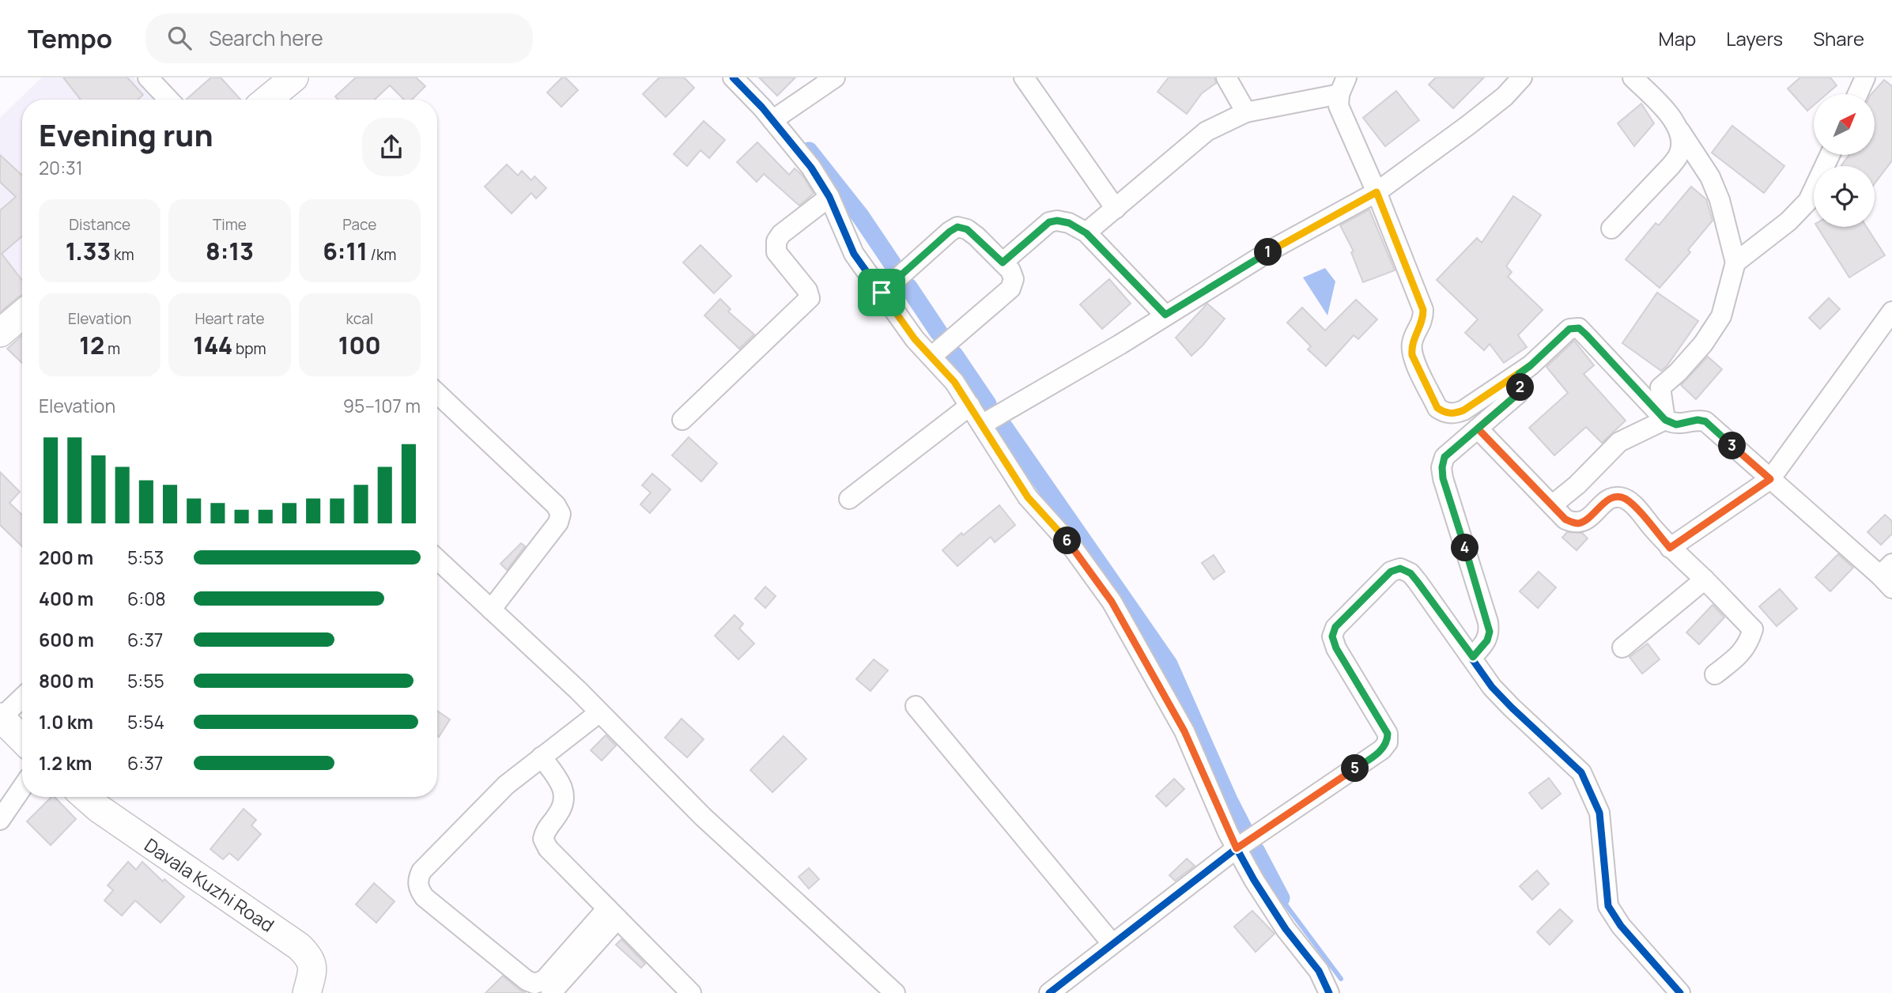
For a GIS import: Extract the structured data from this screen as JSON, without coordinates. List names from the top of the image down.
{
  "streets": {
    "street": ["Davala Kuzhi Road"]
  },
  "north": "top right",
  "page": {
    "header": "Tempo",
    "search": "Search here",
    "nav": ["Map", "Layers", "Share"],
    "heading": ["Evening run", "20:31"],
    "stats": [
      ["Distance", "1.33 km"],
      ["Time", "8:13"],
      ["Pace", "6:11 /km"],
      ["Elevation", "12 m"],
      ["Heart rate", "144 bpm"],
      ["kcal", "100"]
    ],
    "pins": [
      "1",
      "2",
      "3",
      "6",
      "4",
      "5"
    ],
    "chart": ["Elevation", "95–107 m"],
    "list": [
      {
        "name": "200 m",
        "note": "5:53"
      },
      {
        "name": "400 m",
        "note": "6:08"
      },
      {
        "name": "600 m",
        "note": "6:37"
      },
      {
        "name": "800 m",
        "note": "5:55"
      },
      {
        "name": "1.0 km",
        "note": "5:54"
      },
      {
        "name": "1.2 km",
        "note": "6:37"
      }
    ]
  }
}
